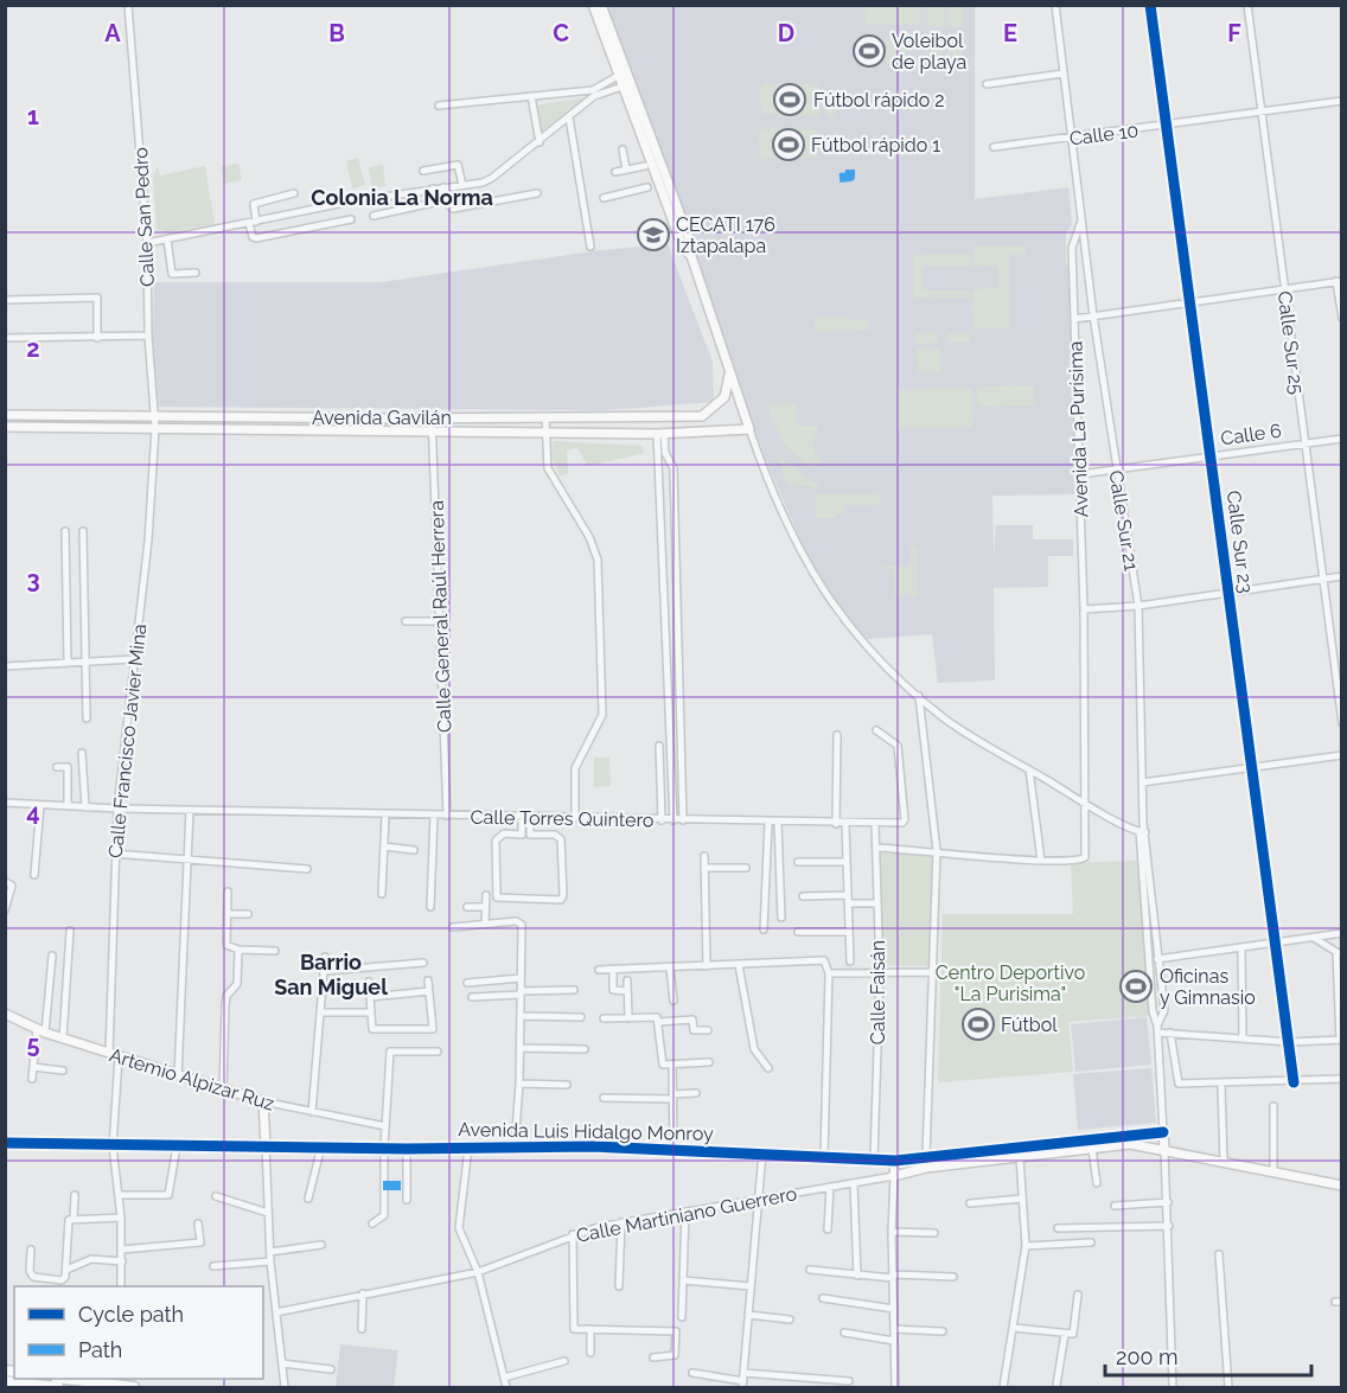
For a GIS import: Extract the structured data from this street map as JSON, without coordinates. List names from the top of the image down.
{
  "streets": {
    "main road": ["Avenida Gavilán", "Artemio Alpizar Ruz", "Avenida Luis Hidalgo Monroy"],
    "street": [
      "Calle 10",
      "Calle San Pedro",
      "Calle Sur 25",
      "Avenida La Purísima",
      "Calle 6",
      "Calle Sur 21",
      "Calle Sur 23",
      "Calle General Raúl Herrera",
      "Calle Francisco Javier Mina",
      "Calle Torres Quintero",
      "Calle Faisán",
      "Calle Martiniano Guerrero"
    ]
  },
  "crossings": [
    ["Calle 10", "Calle Sur 25"],
    ["Calle 10", "Avenida La Purísima"],
    ["Calle 10", "Calle Sur 23"],
    ["Calle San Pedro", "Avenida Gavilán"],
    ["Calle San Pedro", "Calle Francisco Javier Mina"],
    ["Calle Sur 25", "Calle 6"],
    ["Avenida Gavilán", "Calle General Raúl Herrera"],
    ["Avenida Gavilán", "Calle Francisco Javier Mina"],
    ["Avenida La Purísima", "Calle 6"],
    ["Avenida La Purísima", "Calle Sur 21"],
    ["Calle 6", "Calle Sur 21"],
    ["Calle 6", "Calle Sur 23"],
    ["Calle General Raúl Herrera", "Calle Torres Quintero"],
    ["Calle Francisco Javier Mina", "Calle Torres Quintero"],
    ["Calle Francisco Javier Mina", "Artemio Alpizar Ruz"],
    ["Calle Torres Quintero", "Calle Faisán"],
    ["Calle Faisán", "Avenida Luis Hidalgo Monroy"]
  ],
  "districts": ["Colonia La Norma", "Barrio San Miguel"],
  "parks": ["Centro Deportivo \"La Purisima\""],
  "places": {
    "sports": [
      "Voleibol de playa",
      "Fútbol rápido 2",
      "Fútbol rápido 1",
      "Oficinas y Gimnasio",
      "Fútbol"
    ],
    "school or university": ["CECATI 176 Iztapalapa"]
  },
  "legend": ["Cycle path", "Path"],
  "scale_bar": "200 m",
  "grid": {
    "columns": [
      "A",
      "B",
      "C",
      "D",
      "E",
      "F"
    ],
    "rows": [
      "1",
      "2",
      "3",
      "4",
      "5"
    ]
  }
}
